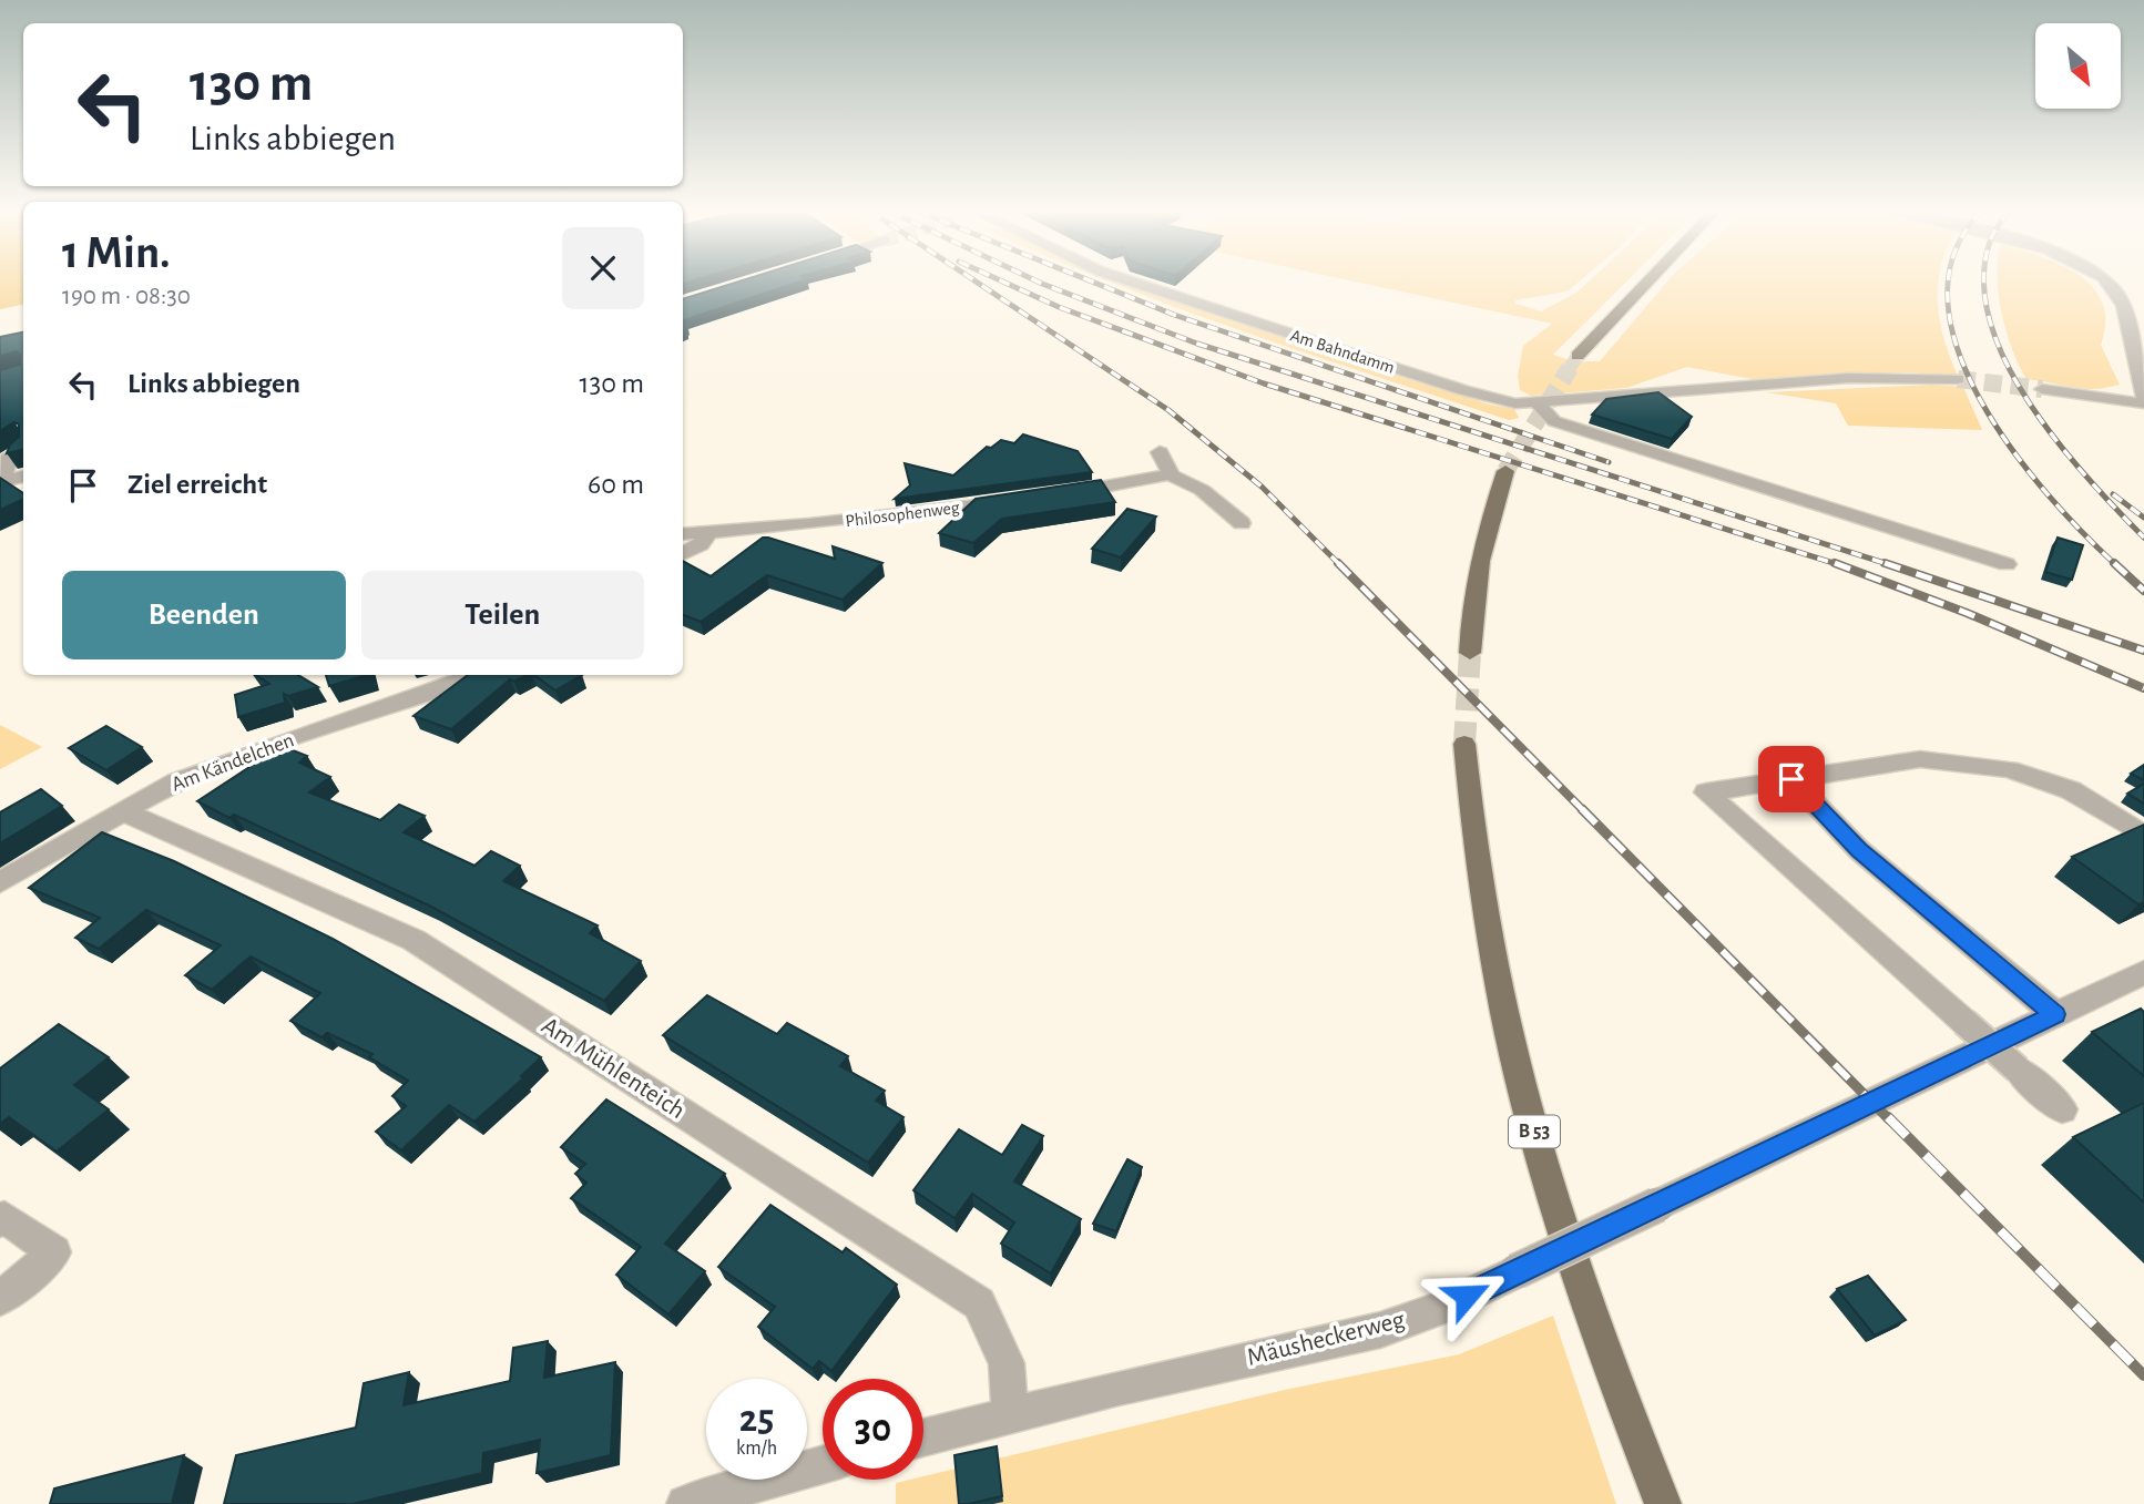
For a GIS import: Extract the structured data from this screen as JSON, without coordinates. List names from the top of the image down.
{
  "streets": {
    "main road": ["B 53"],
    "street": [
      "Am Bahndamm",
      "Philosophenweg",
      "Am Kändelchen",
      "Am Mühlenteich",
      "Mäusheckerweg"
    ]
  },
  "crossings": [
    ["Am Kändelchen", "Am Mühlenteich"],
    ["Am Mühlenteich", "Mäusheckerweg"]
  ],
  "north": "bottom right",
  "page": {
    "turn": ["130 m", "Links abbiegen"],
    "heading": ["1 Min.", "190 m · 08:30"],
    "list": [
      {
        "name": "Links abbiegen",
        "value": "130 m"
      },
      {
        "name": "Ziel erreicht",
        "value": "60 m"
      }
    ],
    "buttons": ["Beenden", "Teilen"],
    "speed": "25 km/h",
    "limit": "30"
  }
}
